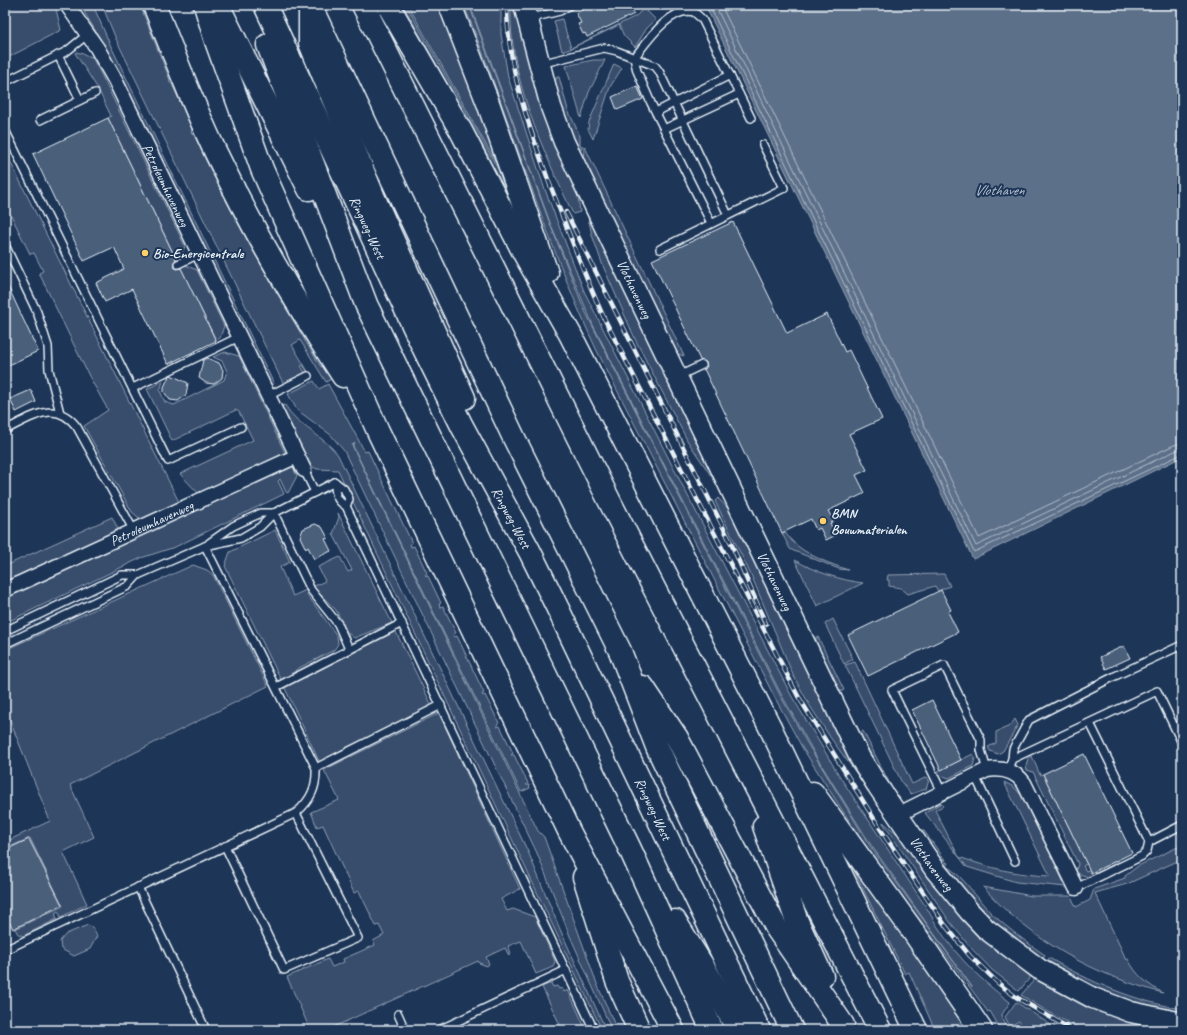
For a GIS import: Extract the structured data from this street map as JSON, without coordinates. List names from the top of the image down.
{
  "streets": {
    "highway": ["Ringweg-West"],
    "main road": ["Vlothavenweg"],
    "street": ["Petroleumhavenweg"]
  },
  "water": ["Vlothaven"],
  "places": ["Bio-Energicentrale", "BMN Bouwmaterialen"]
}
